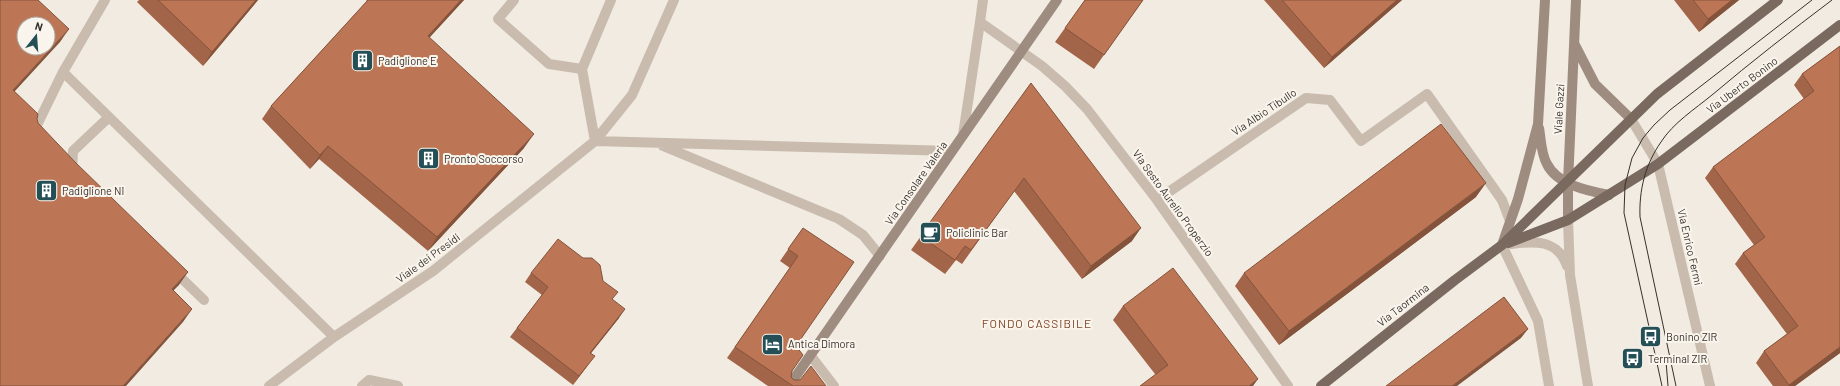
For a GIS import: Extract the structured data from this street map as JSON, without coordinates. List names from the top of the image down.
{
  "streets": {
    "main road": [
      "Via Uberto Bonino",
      "Viale Gazzi",
      "Via Consolare Valeria",
      "Via Taormina"
    ],
    "street": [
      "Via Albio Tibullo",
      "Via Sesto Aurelio Properzio",
      "Via Enrico Fermi",
      "Viale dei Presidi"
    ]
  },
  "crossings": [
    ["Via Uberto Bonino", "Viale Gazzi"],
    ["Via Uberto Bonino", "Via Enrico Fermi"],
    ["Via Uberto Bonino", "Via Taormina"],
    ["Via Albio Tibullo", "Via Sesto Aurelio Properzio"],
    ["Via Consolare Valeria", "Via Sesto Aurelio Properzio"]
  ],
  "districts": ["FONDO CASSIBILE"],
  "places": {
    "building": ["Padiglione E", "Pronto Soccorso", "Padiglione NI"],
    "cafe": ["Policlinic Bar"],
    "bus stop": ["Bonino ZIR", "Terminal ZIR"],
    "hotel": ["Antica Dimora"]
  },
  "north": "top"
}
